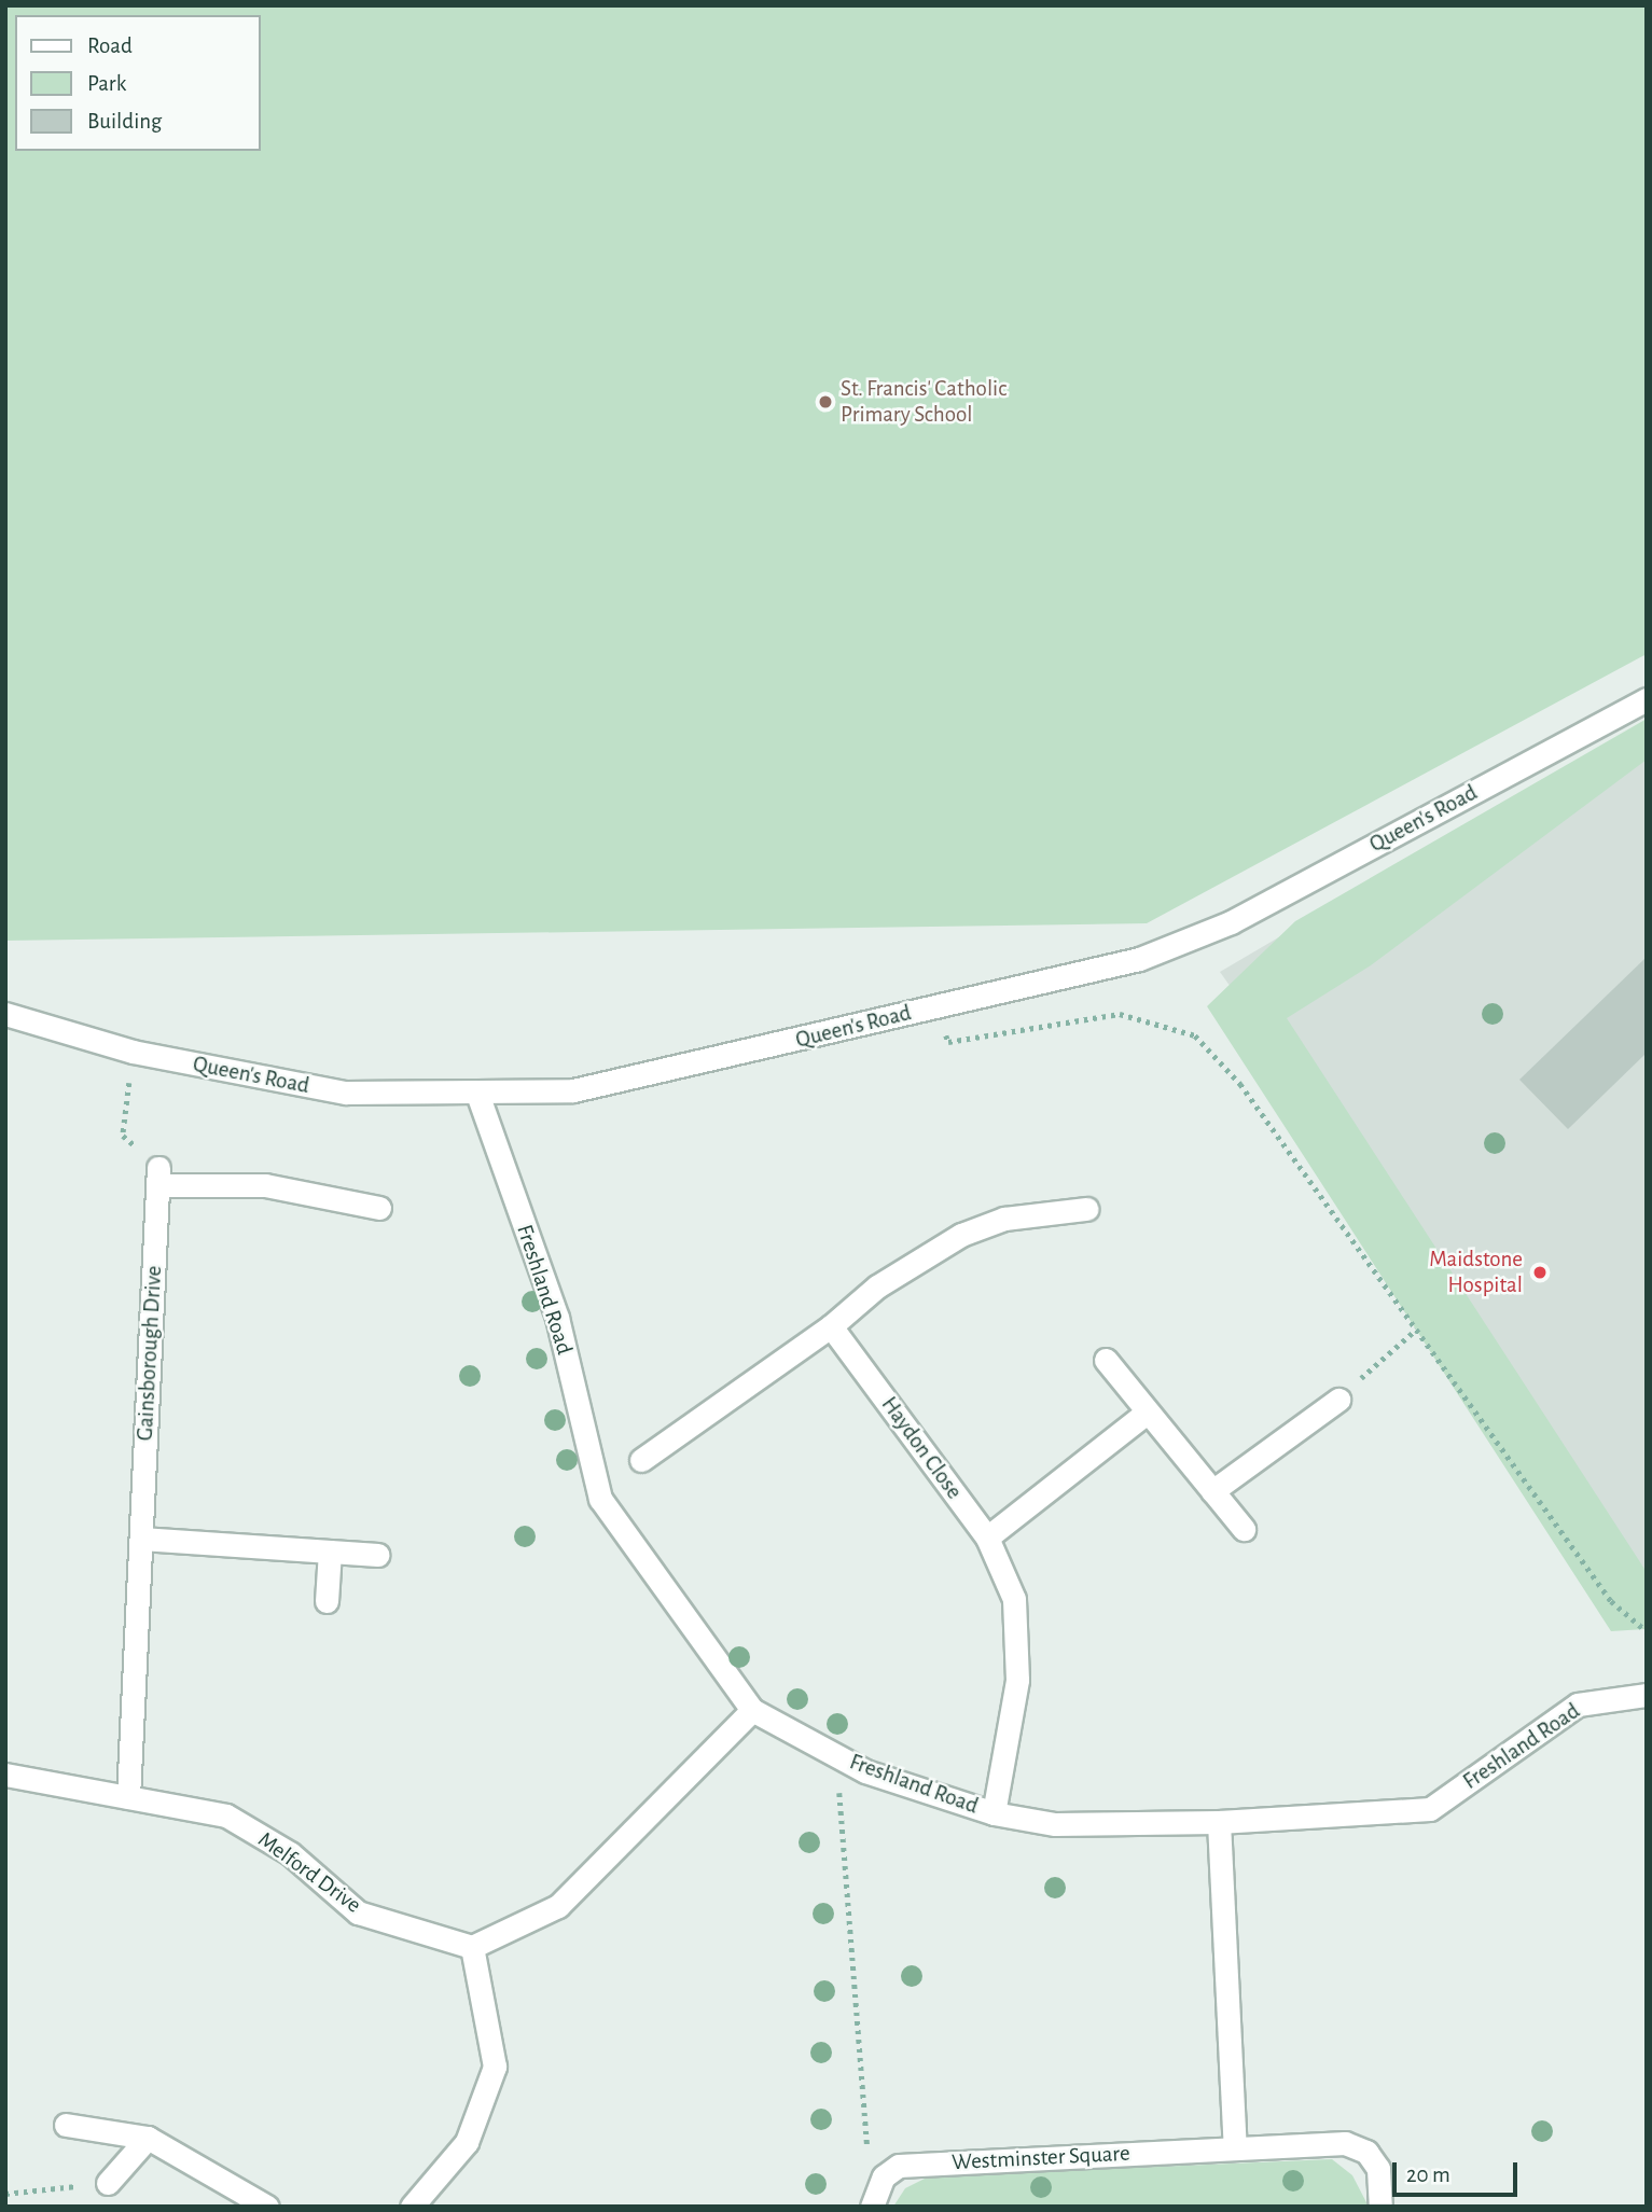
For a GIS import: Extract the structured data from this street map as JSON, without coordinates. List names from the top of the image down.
{
  "streets": {
    "street": [
      "Queen's Road",
      "Freshland Road",
      "Gainsborough Drive",
      "Haydon Close",
      "Melford Drive",
      "Westminster Square"
    ]
  },
  "crossings": [
    ["Queen's Road", "Freshland Road"],
    ["Freshland Road", "Haydon Close"],
    ["Gainsborough Drive", "Melford Drive"]
  ],
  "places": ["St. Francis' Catholic Primary School", "Maidstone Hospital"],
  "legend": ["Road", "Park", "Building"],
  "scale_bar": "20 m"
}
